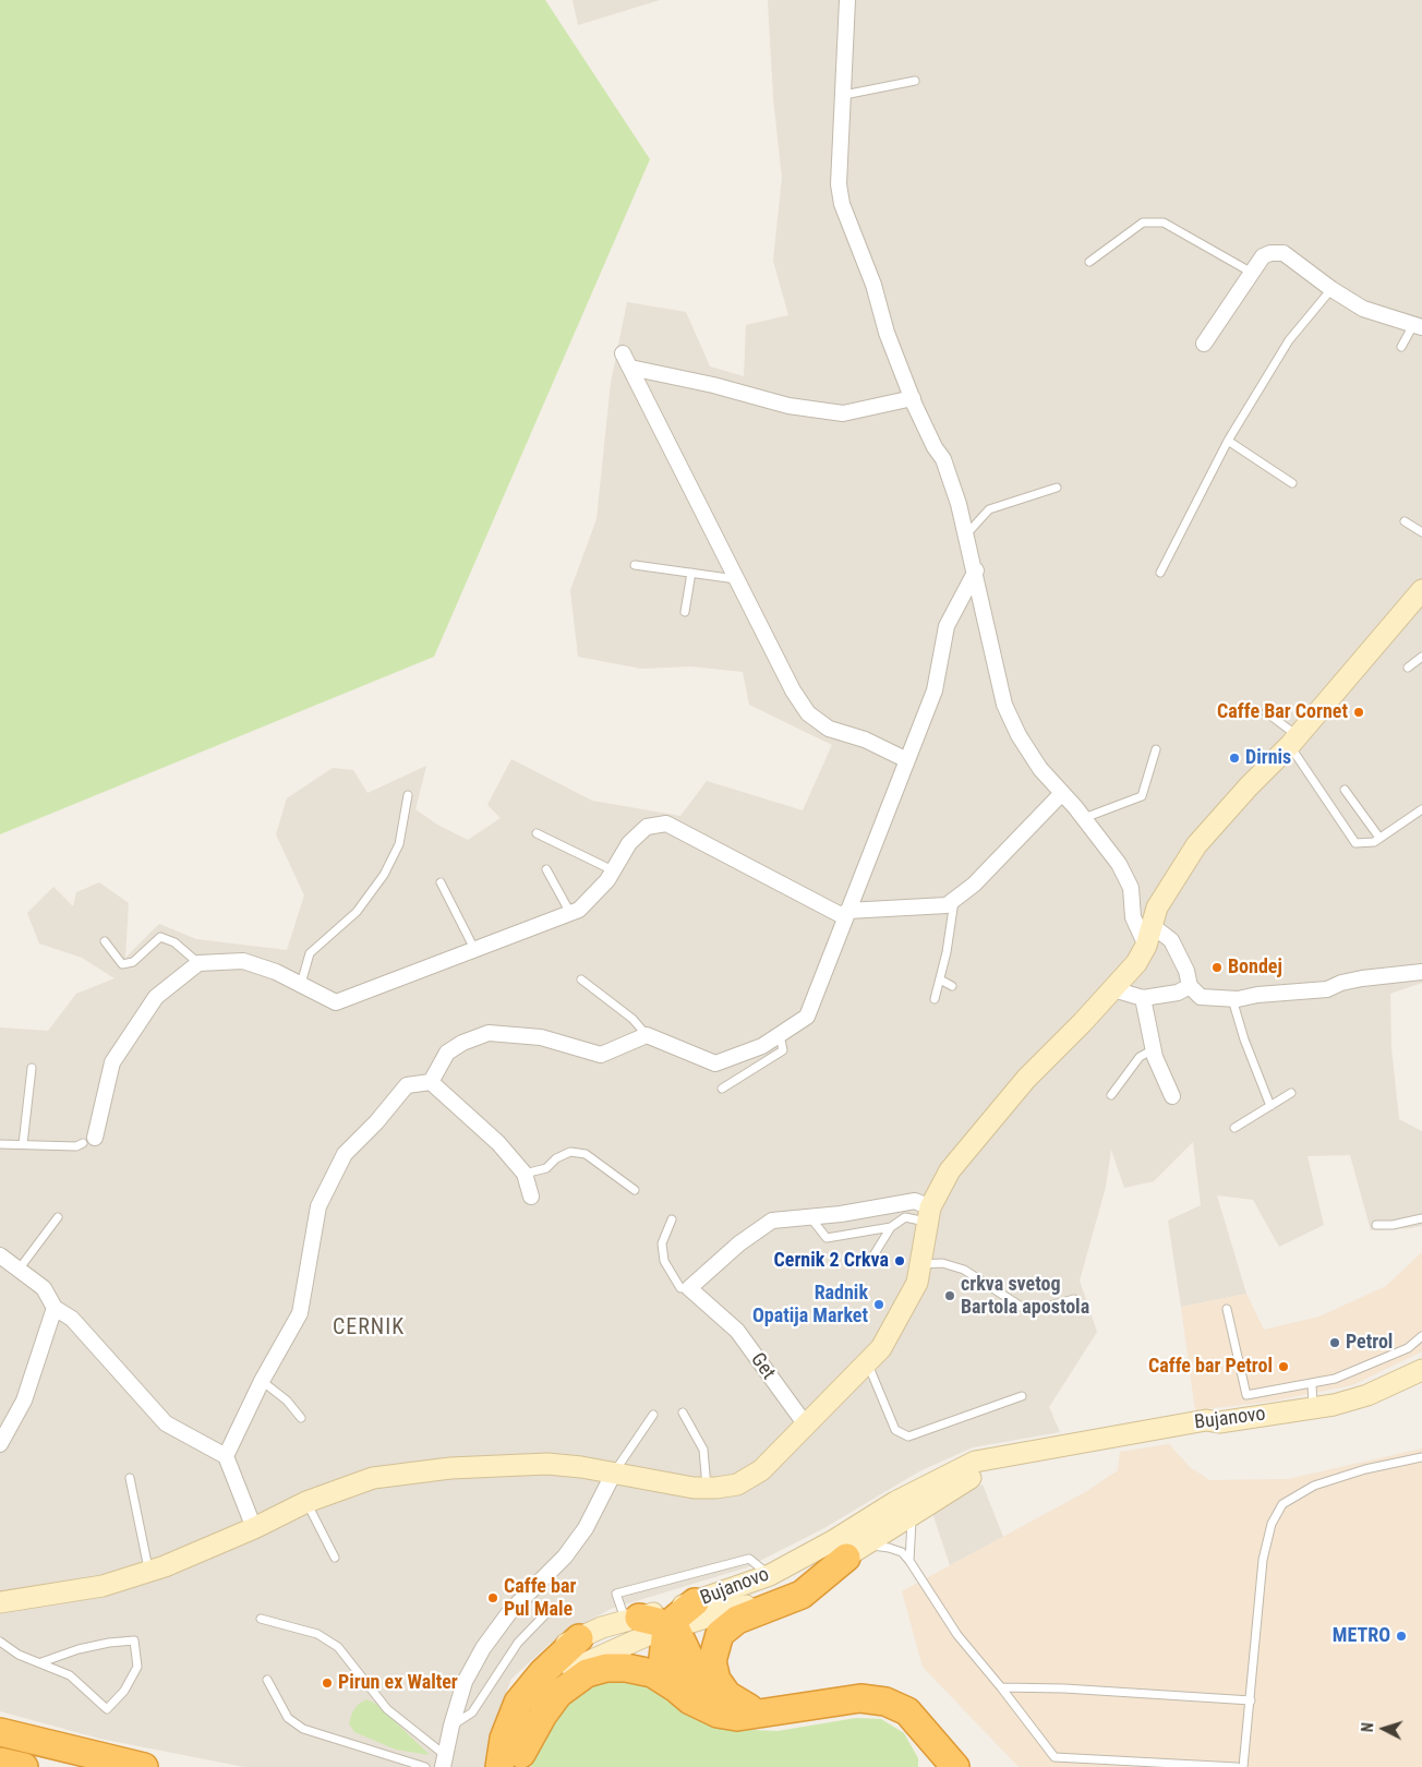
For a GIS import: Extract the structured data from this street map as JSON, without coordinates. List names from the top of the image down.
{
  "streets": {
    "street": ["Get", "Bujanovo"]
  },
  "districts": ["CERNIK"],
  "places": [
    "Caffe Bar Cornet",
    "Dirnis",
    "Bondej",
    "Cernik 2 Crkva",
    "crkva svetog Bartola apostola",
    "Radnik Opatija Market",
    "Petrol",
    "Caffe bar Petrol",
    "Caffe bar Pul Male",
    "METRO",
    "Pirun ex Walter"
  ],
  "north": "left"
}
